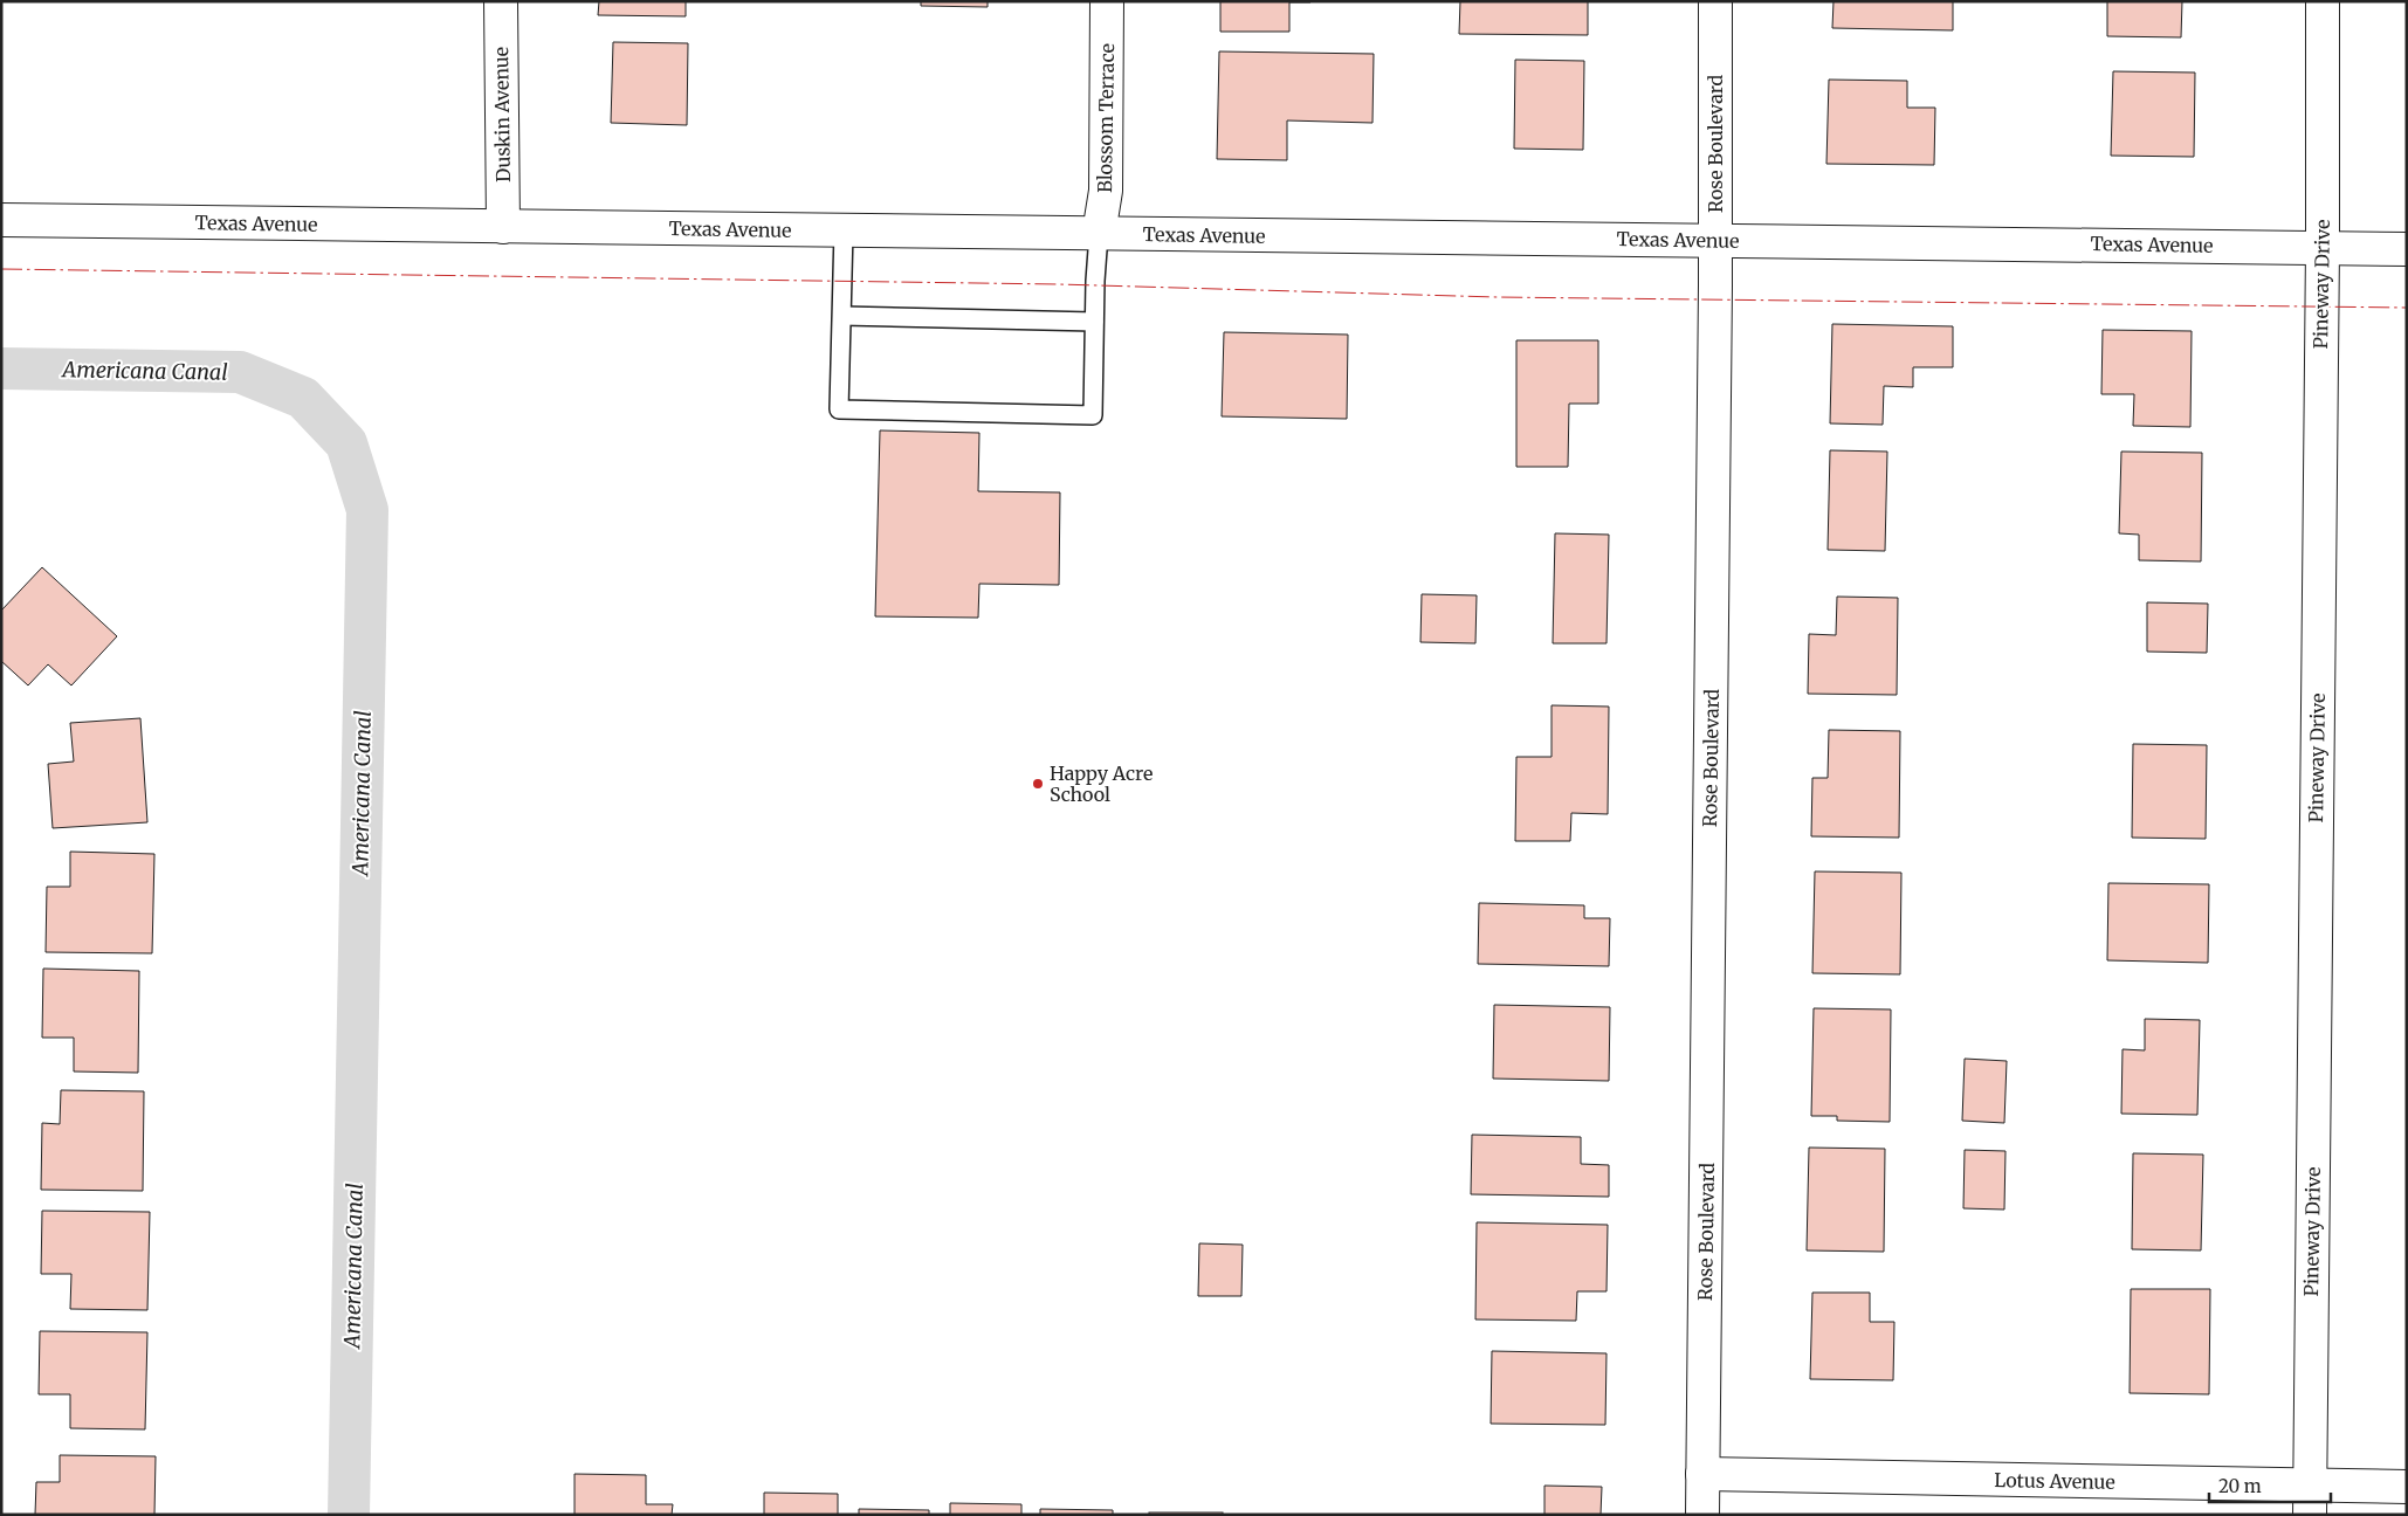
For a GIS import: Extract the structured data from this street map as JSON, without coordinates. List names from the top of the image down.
{
  "streets": {
    "street": [
      "Duskin Avenue",
      "Blossom Terrace",
      "Rose Boulevard",
      "Texas Avenue",
      "Pineway Drive",
      "Lotus Avenue"
    ]
  },
  "crossings": [
    ["Duskin Avenue", "Texas Avenue"],
    ["Blossom Terrace", "Texas Avenue"],
    ["Rose Boulevard", "Texas Avenue"],
    ["Rose Boulevard", "Lotus Avenue"],
    ["Texas Avenue", "Pineway Drive"],
    ["Pineway Drive", "Lotus Avenue"]
  ],
  "water": ["Americana Canal"],
  "places": ["Happy Acre School"],
  "scale_bar": "20 m"
}
